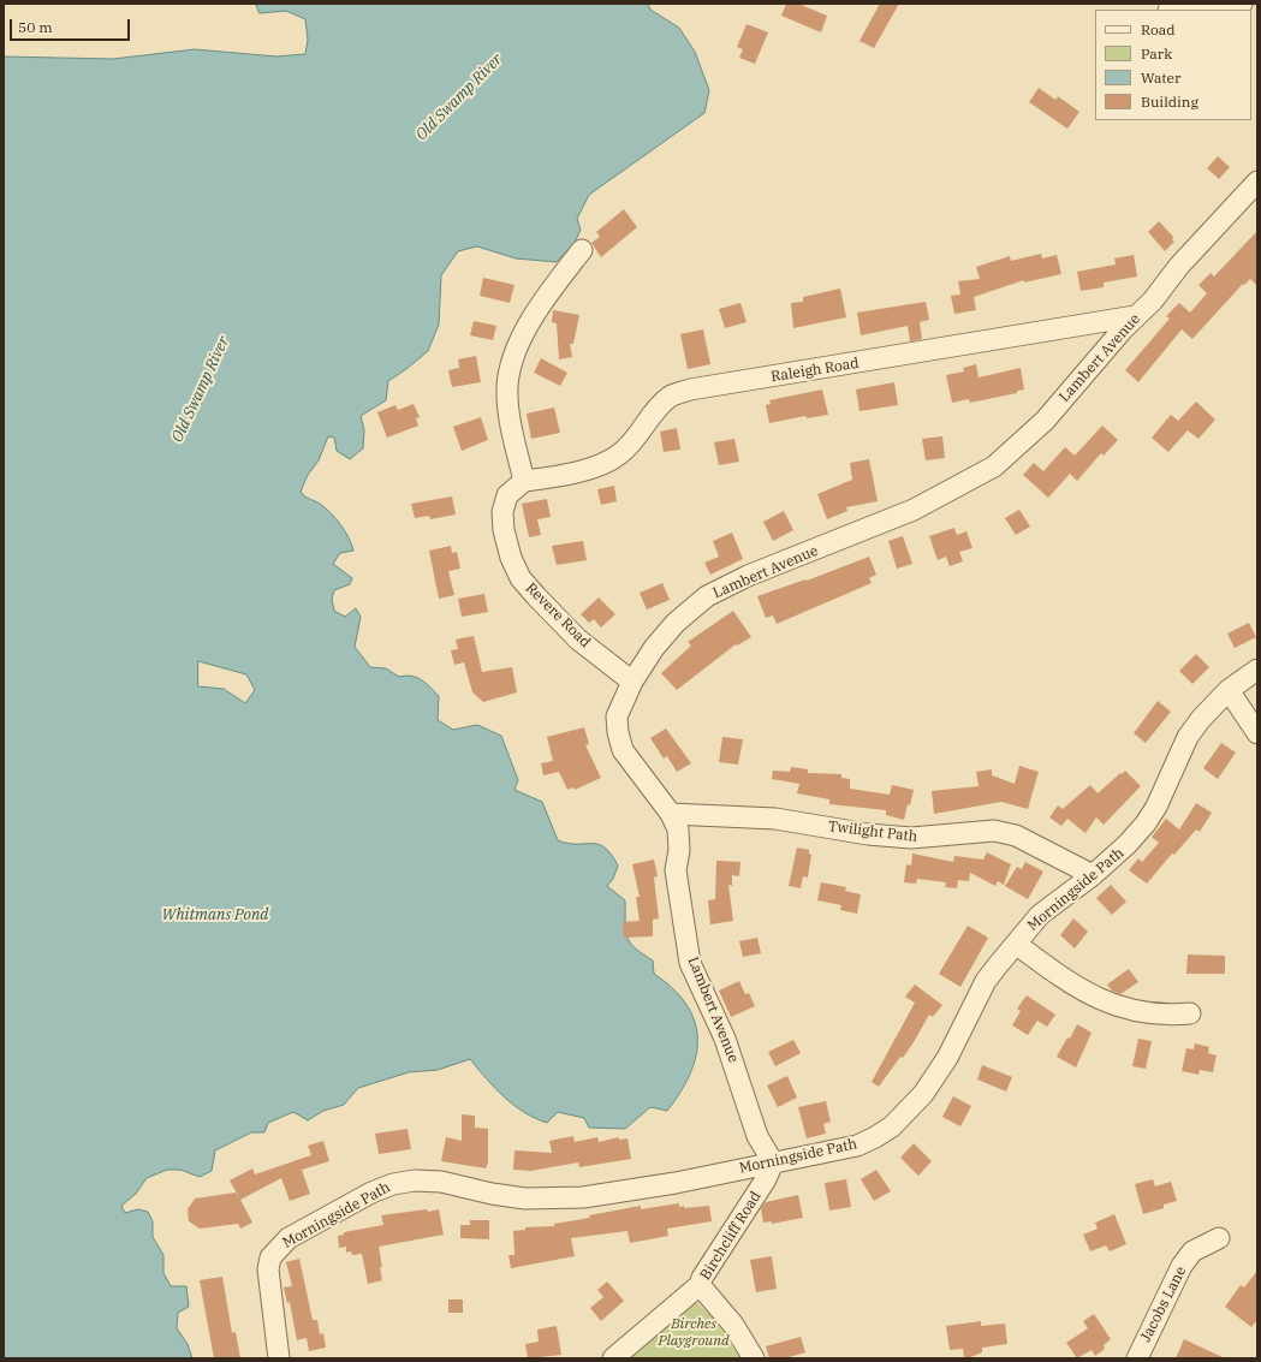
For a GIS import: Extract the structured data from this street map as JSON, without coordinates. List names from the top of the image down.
{
  "streets": {
    "street": [
      "Lambert Avenue",
      "Raleigh Road",
      "Revere Road",
      "Twilight Path",
      "Morningside Path",
      "Birchcliff Road",
      "Jacobs Lane"
    ]
  },
  "crossings": [
    ["Lambert Avenue", "Raleigh Road"],
    ["Lambert Avenue", "Revere Road"],
    ["Lambert Avenue", "Twilight Path"],
    ["Lambert Avenue", "Morningside Path"],
    ["Lambert Avenue", "Birchcliff Road"],
    ["Raleigh Road", "Revere Road"],
    ["Twilight Path", "Morningside Path"],
    ["Morningside Path", "Birchcliff Road"]
  ],
  "water": ["Old Swamp River", "Whitmans Pond"],
  "parks": ["Birches Playground"],
  "legend": [
    "Road",
    "Park",
    "Water",
    "Building"
  ],
  "scale_bar": "50 m"
}
